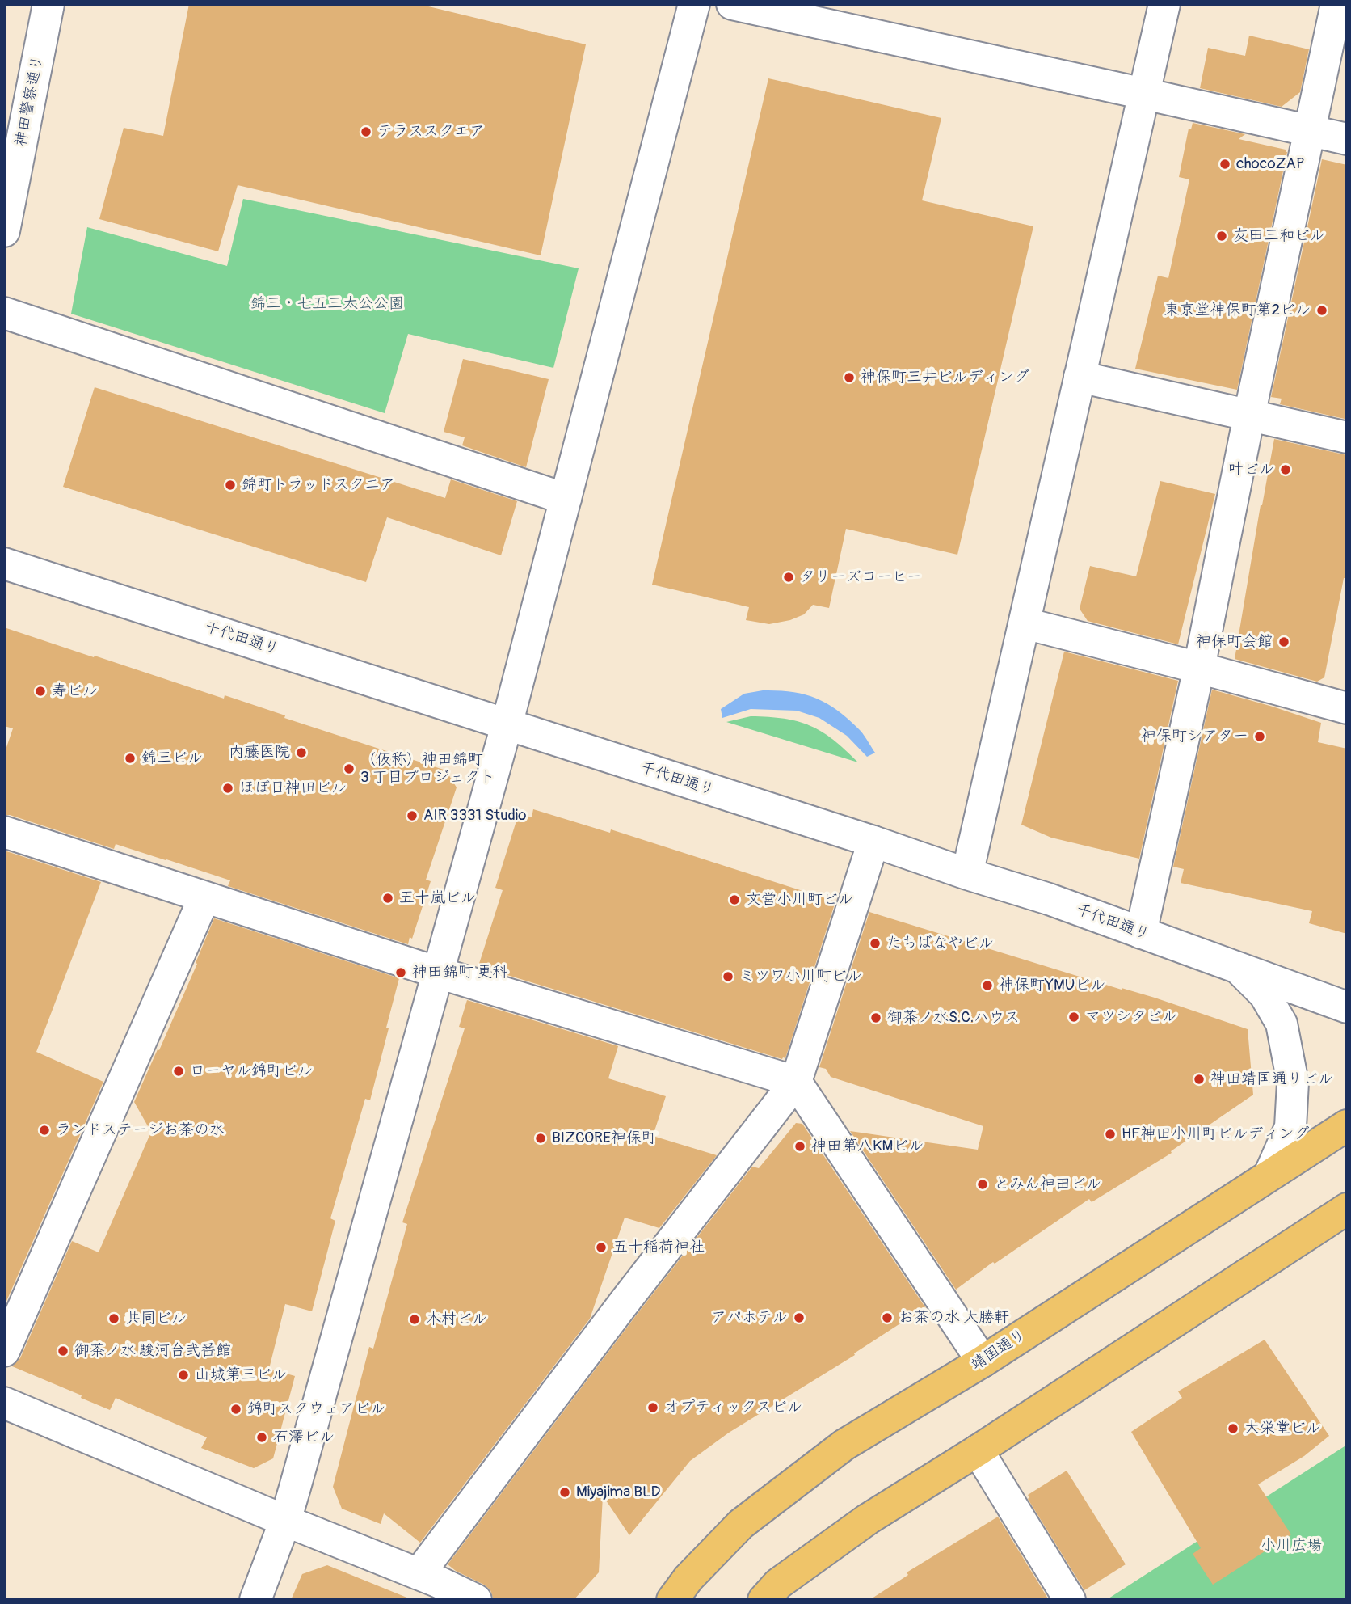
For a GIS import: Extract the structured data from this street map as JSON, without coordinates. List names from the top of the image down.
{
  "streets": {
    "main road": ["靖国通り"],
    "street": ["神田警察通り", "千代田通り"]
  },
  "parks": ["錦三・七五三太公公園", "小川広場"],
  "places": [
    "テラススクエア",
    "chocoZAP",
    "友田三和ビル",
    "東京堂神保町第2ビル",
    "神保町三井ビルディング",
    "叶ビル",
    "錦町トラッドスクエア",
    "タリーズコーヒー",
    "神保町会館",
    "寿ビル",
    "神保町シアター",
    "内藤医院",
    "錦三ビル",
    "（仮称）神田錦町 3 丁目プロジェクト",
    "ほぼ日神田ビル",
    "AIR 3331 Studio",
    "五十嵐ビル",
    "文営小川町ビル",
    "たちばなやビル",
    "神田錦町 更科",
    "ミツワ小川町ビル",
    "神保町YMUビル",
    "マツシタビル",
    "御茶ノ水S.C.ハウス",
    "ローヤル錦町ビル",
    "神田靖国通りビル",
    "ランドステージお茶の水",
    "HF神田小川町ビルディング",
    "BIZCORE神保町",
    "神田第八KMビル",
    "とみん神田ビル",
    "五十稲荷神社",
    "アパホテル",
    "お茶の水 大勝軒",
    "共同ビル",
    "木村ビル",
    "御茶ノ水 駿河台弐番館",
    "山城第三ビル",
    "オプティックスビル",
    "錦町スクウェアビル",
    "大栄堂ビル",
    "石澤ビル",
    "Miyajima BLD"
  ]
}
